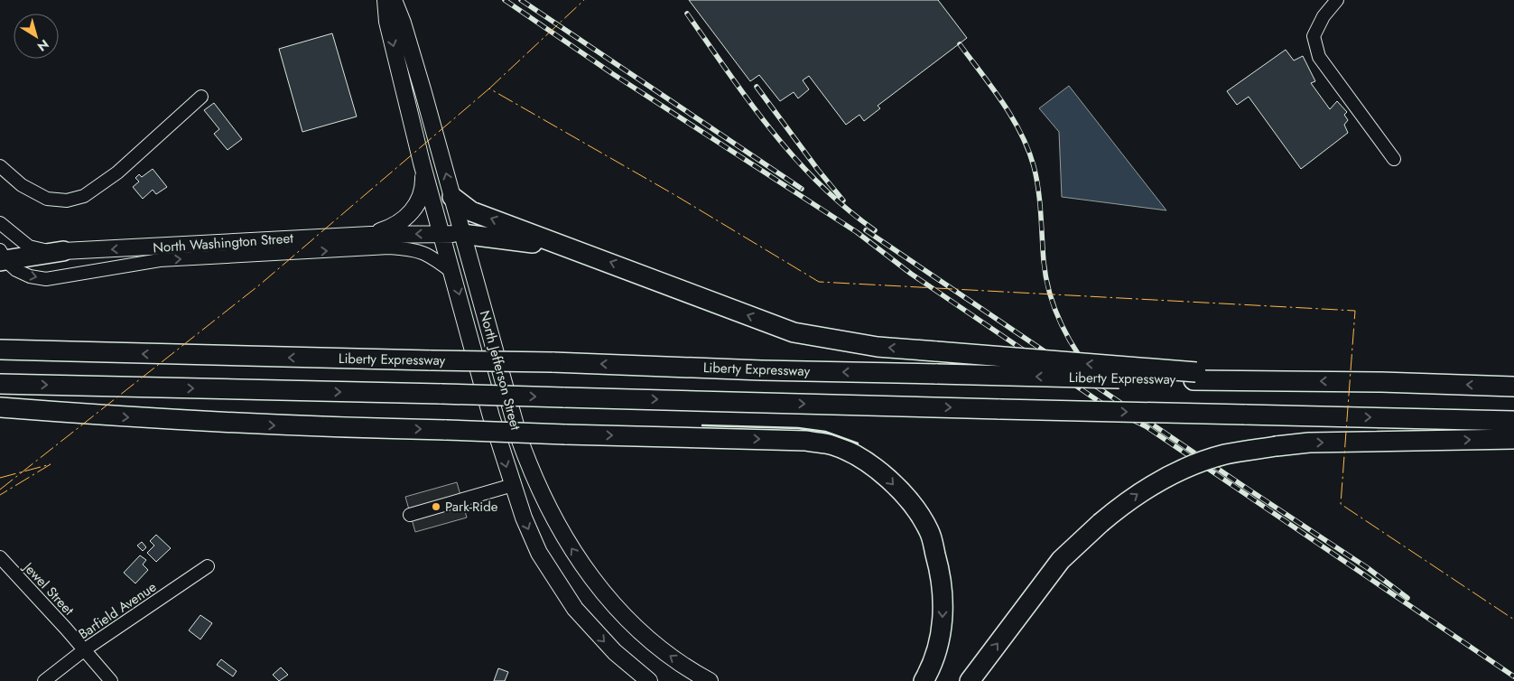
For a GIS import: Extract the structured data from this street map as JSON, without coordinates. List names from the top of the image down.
{
  "streets": {
    "highway": ["Liberty Expressway"],
    "main road": ["North Jefferson Street"],
    "street": ["North Washington Street", "Jewel Street", "Barfield Avenue"]
  },
  "crossings": [
    ["North Washington Street", "North Jefferson Street"],
    ["Jewel Street", "Barfield Avenue"]
  ],
  "one_way": ["North Washington Street"],
  "places": ["Park-Ride"],
  "north": "bottom right"
}
